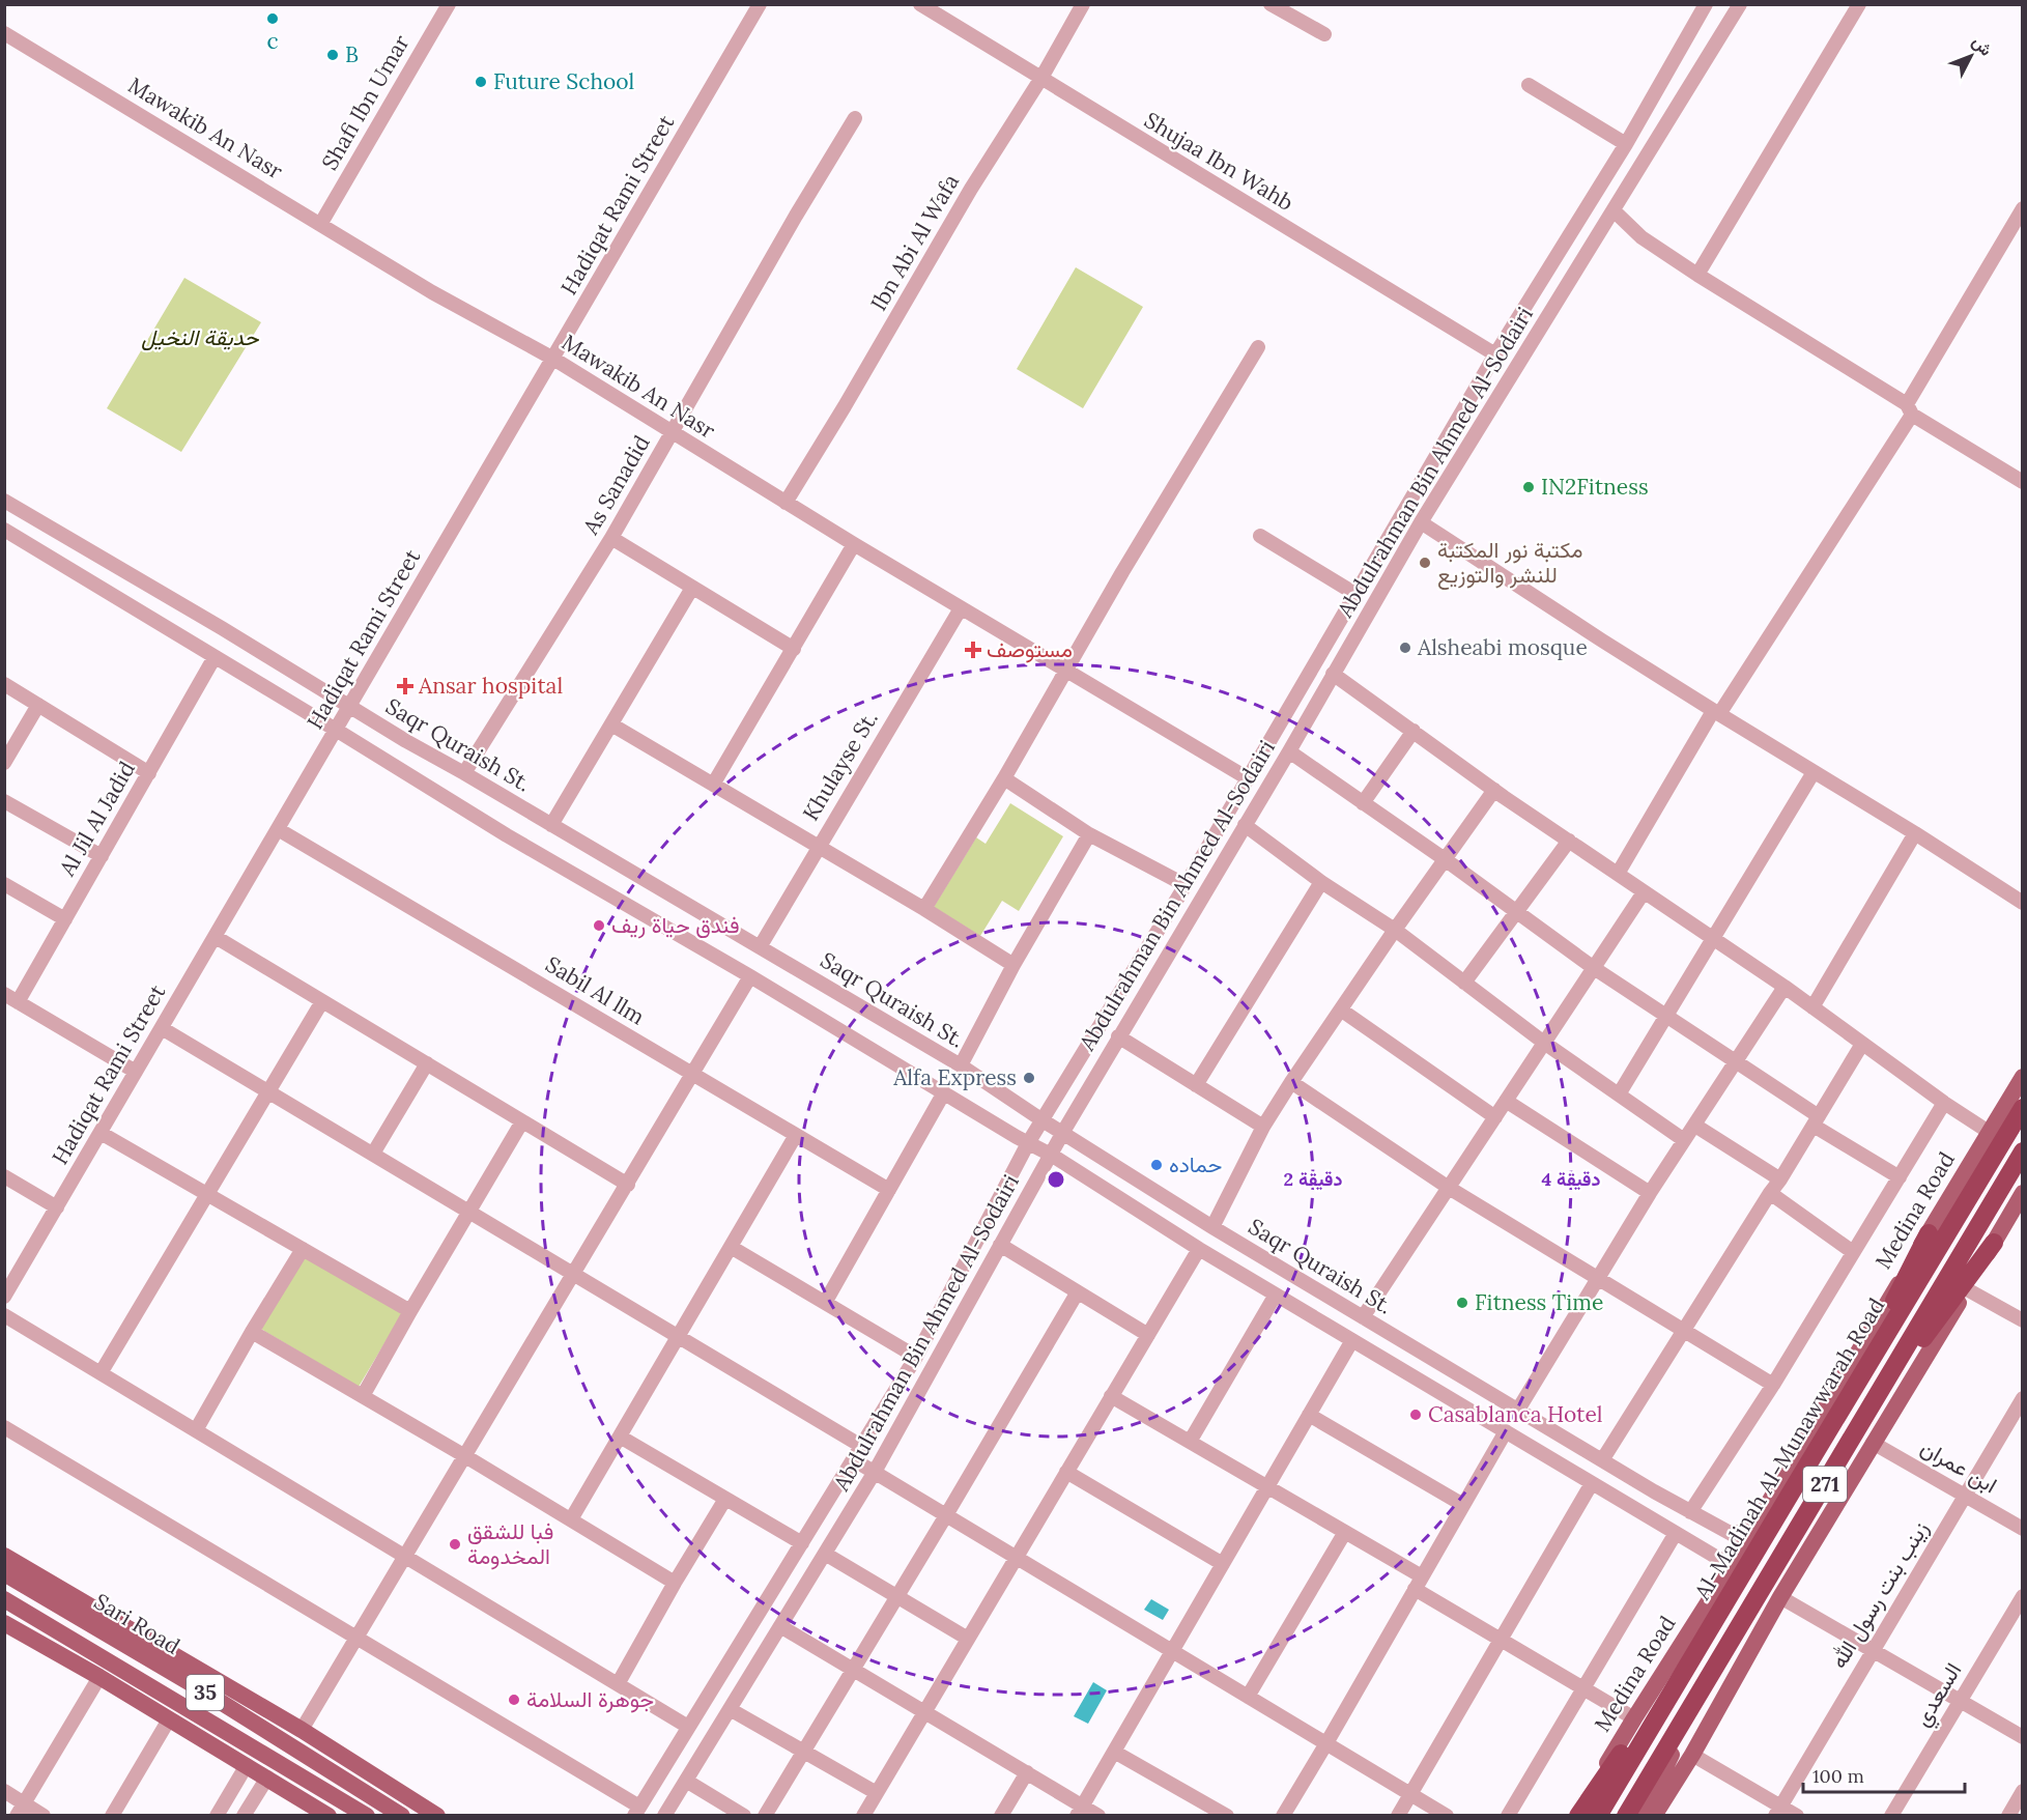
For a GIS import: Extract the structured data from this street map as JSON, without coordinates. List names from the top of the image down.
{
  "streets": {
    "highway": ["Al-Madinah Al-Munawwarah Road", "271"],
    "main road": ["Medina Road", "Sari Road", "35"],
    "street": [
      "Shafi Ibn Umar",
      "Mawakib An Nasr",
      "Shujaa Ibn Wahb",
      "Hadiqat Rami Street",
      "Ibn Abi Al Wafa",
      "Abdulrahman Bin Ahmed Al-Sodairi",
      "As Sanadid",
      "Saqr Quraish St.",
      "Khulayse St.",
      "Al Jil Al Jadid",
      "Sabil Al llm",
      "ابن عمران",
      "زينب بنت رسول الله",
      "السعدي"
    ]
  },
  "crossings": [
    ["Shafi Ibn Umar", "Mawakib An Nasr"],
    ["Mawakib An Nasr", "Hadiqat Rami Street"],
    ["Mawakib An Nasr", "Ibn Abi Al Wafa"],
    ["Mawakib An Nasr", "Abdulrahman Bin Ahmed Al-Sodairi"],
    ["Mawakib An Nasr", "As Sanadid"],
    ["Mawakib An Nasr", "Khulayse St."],
    ["Shujaa Ibn Wahb", "Ibn Abi Al Wafa"],
    ["Shujaa Ibn Wahb", "Abdulrahman Bin Ahmed Al-Sodairi"],
    ["Hadiqat Rami Street", "Saqr Quraish St."],
    ["Hadiqat Rami Street", "Sabil Al llm"],
    ["Abdulrahman Bin Ahmed Al-Sodairi", "Saqr Quraish St."],
    ["As Sanadid", "Saqr Quraish St."],
    ["Saqr Quraish St.", "Khulayse St."],
    ["Saqr Quraish St.", "Medina Road"],
    ["ابن عمران", "زينب بنت رسول الله"]
  ],
  "parks": ["حديقة النخيل"],
  "places": {
    "other": [
      "c",
      "B",
      "Future School",
      "IN2Fitness",
      "مكتبة نور المكتبة للنشر والتوزيع",
      "Alsheabi mosque",
      "فندق حياة ريف",
      "Alfa Express",
      "حماده",
      "Fitness Time",
      "Casablanca Hotel",
      "فبا للشقق المخدومة",
      "جوهرة السلامة"
    ],
    "health": ["مستوصف", "Ansar hospital"]
  },
  "scale_bar": "100 m",
  "north": "top right",
  "rings": ["2 دقيقة", "4 دقيقة"]
}
